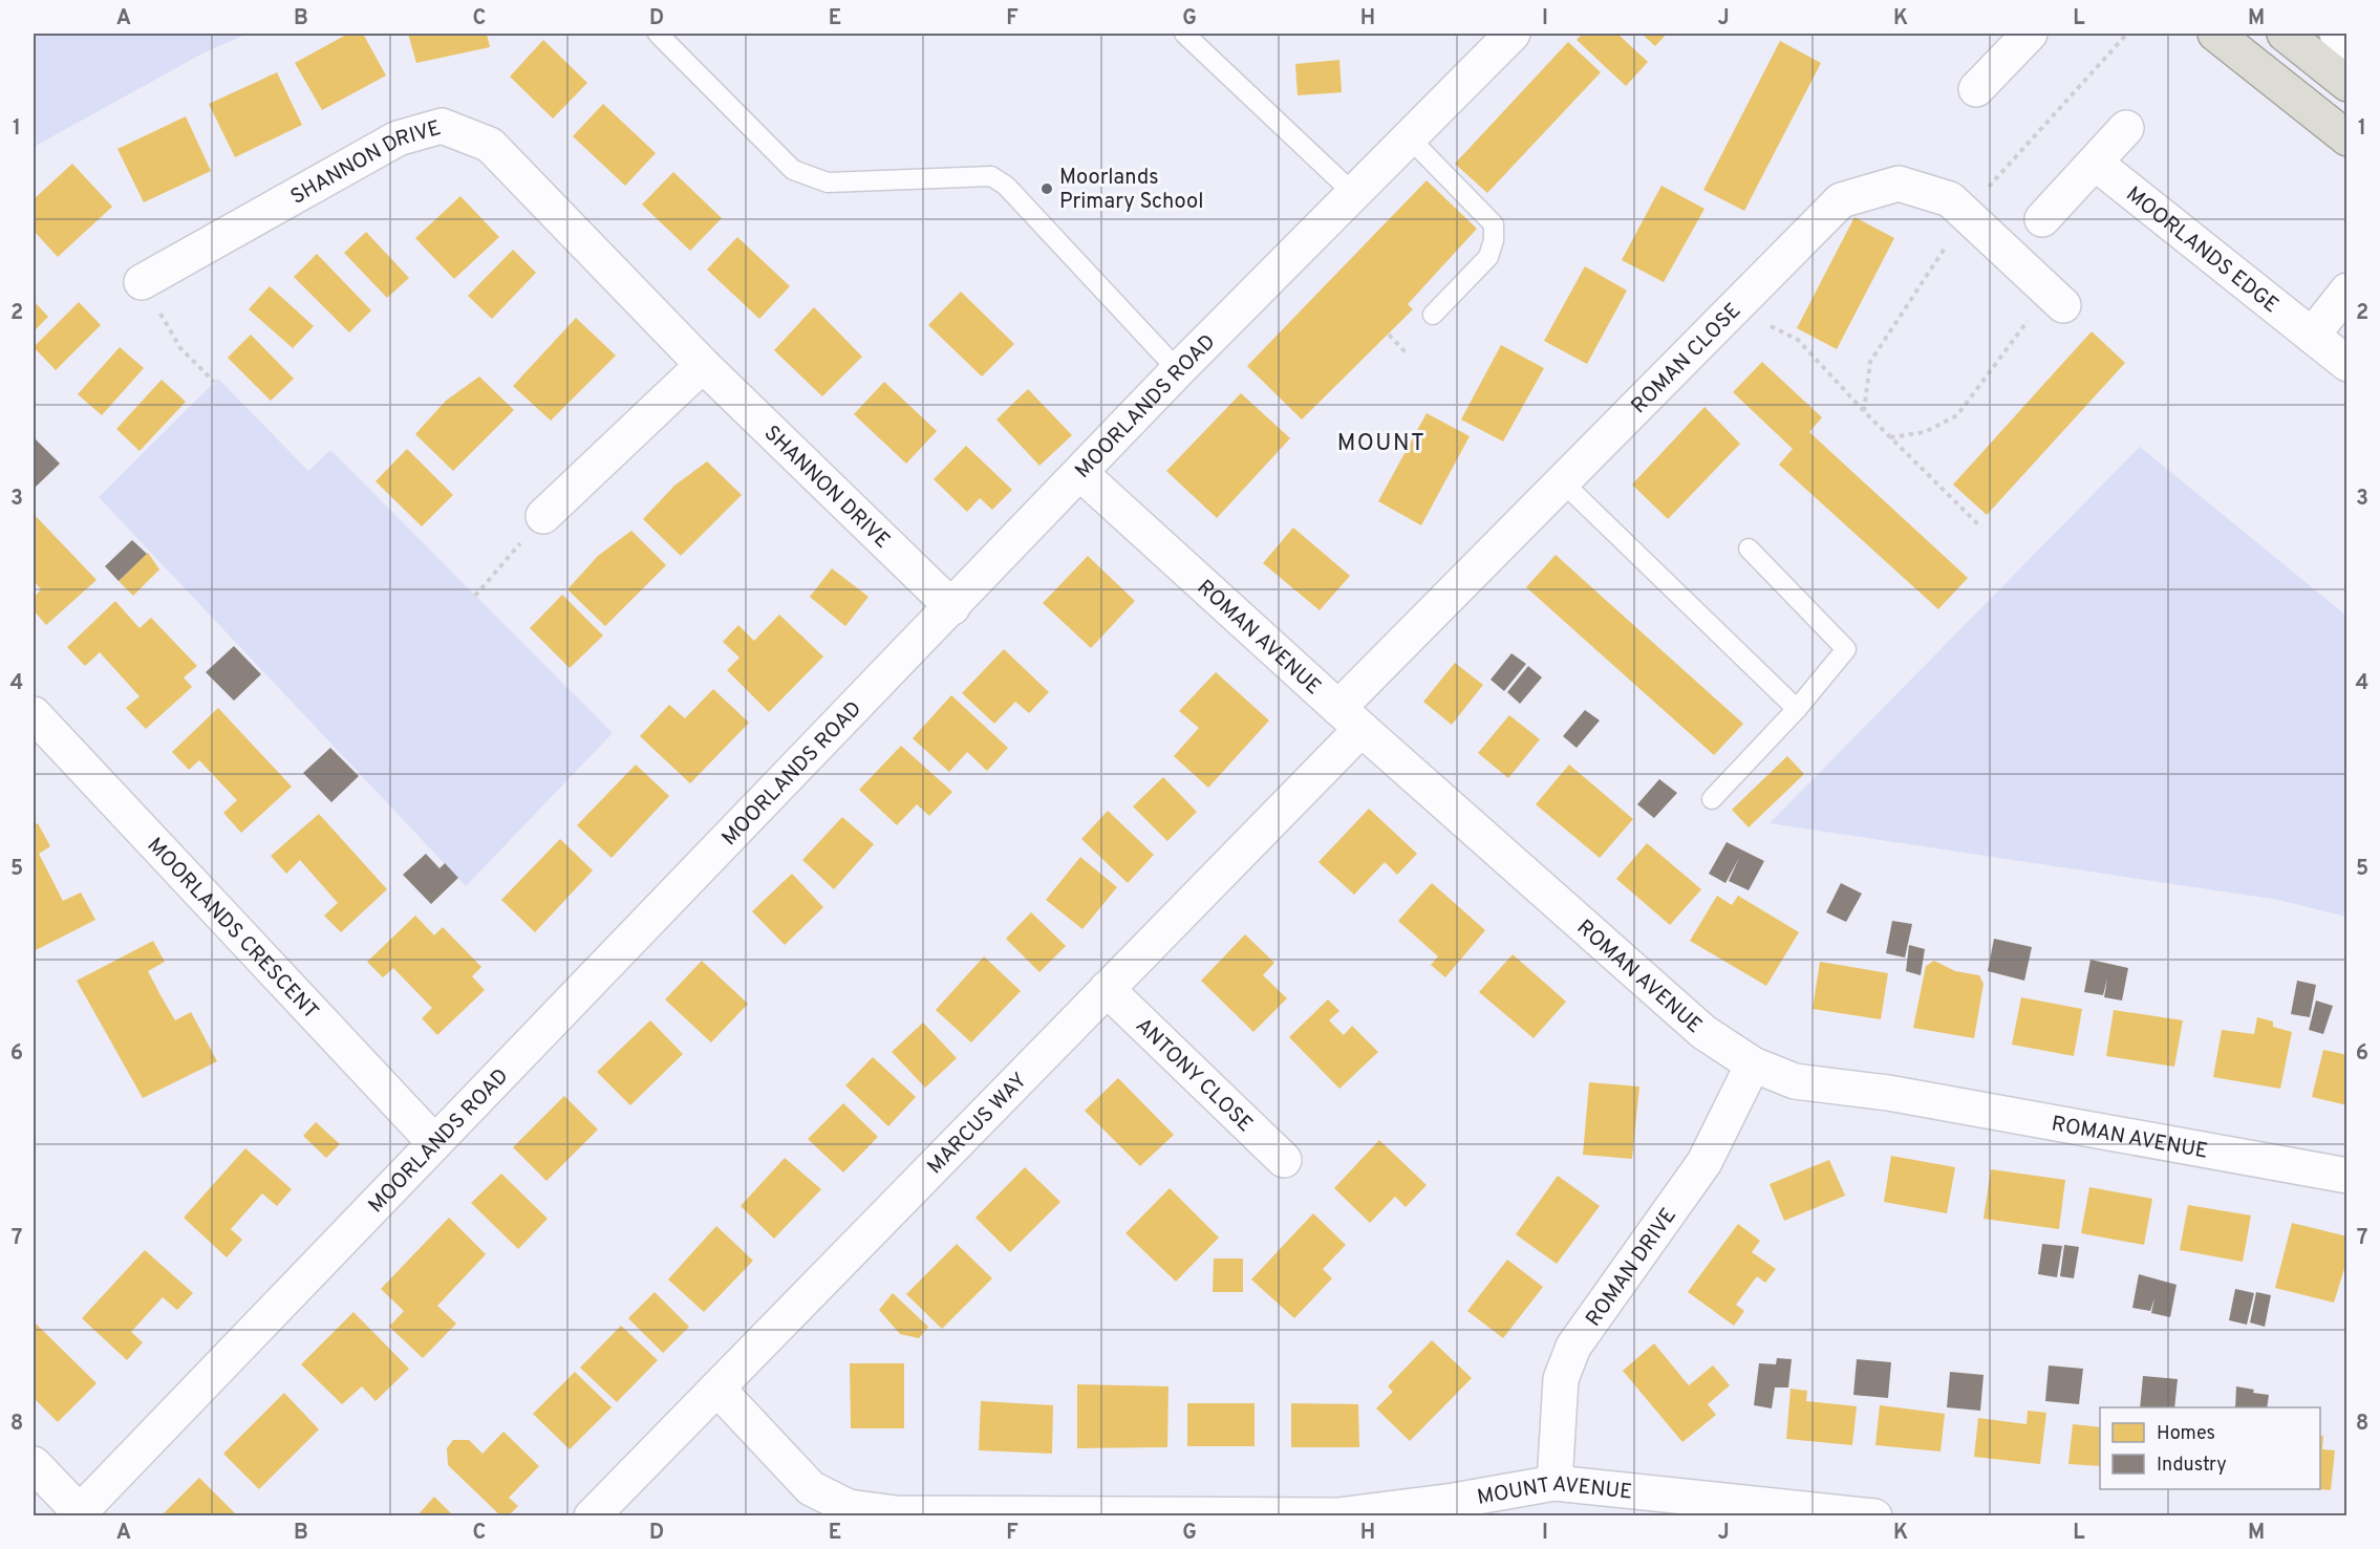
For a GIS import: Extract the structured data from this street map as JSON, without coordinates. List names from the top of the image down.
{
  "streets": {
    "street": [
      "SHANNON DRIVE",
      "MOORLANDS EDGE",
      "ROMAN CLOSE",
      "MOORLANDS ROAD",
      "ROMAN AVENUE",
      "MOORLANDS CRESCENT",
      "ANTONY CLOSE",
      "MARCUS WAY",
      "ROMAN DRIVE",
      "MOUNT AVENUE"
    ]
  },
  "crossings": [
    ["SHANNON DRIVE", "MOORLANDS ROAD"],
    ["ROMAN CLOSE", "ROMAN AVENUE"],
    ["ROMAN CLOSE", "MARCUS WAY"],
    ["MOORLANDS ROAD", "ROMAN AVENUE"],
    ["MOORLANDS ROAD", "MOORLANDS CRESCENT"],
    ["ROMAN AVENUE", "MARCUS WAY"],
    ["ROMAN AVENUE", "ROMAN DRIVE"],
    ["ANTONY CLOSE", "MARCUS WAY"],
    ["MARCUS WAY", "MOUNT AVENUE"],
    ["ROMAN DRIVE", "MOUNT AVENUE"]
  ],
  "districts": ["MOUNT"],
  "places": ["Moorlands Primary School"],
  "legend": ["Homes", "Industry"],
  "grid": {
    "columns": [
      "A",
      "B",
      "C",
      "D",
      "E",
      "F",
      "G",
      "H",
      "I",
      "J",
      "K",
      "L",
      "M"
    ],
    "rows": [
      "1",
      "2",
      "3",
      "4",
      "5",
      "6",
      "7",
      "8"
    ]
  }
}
